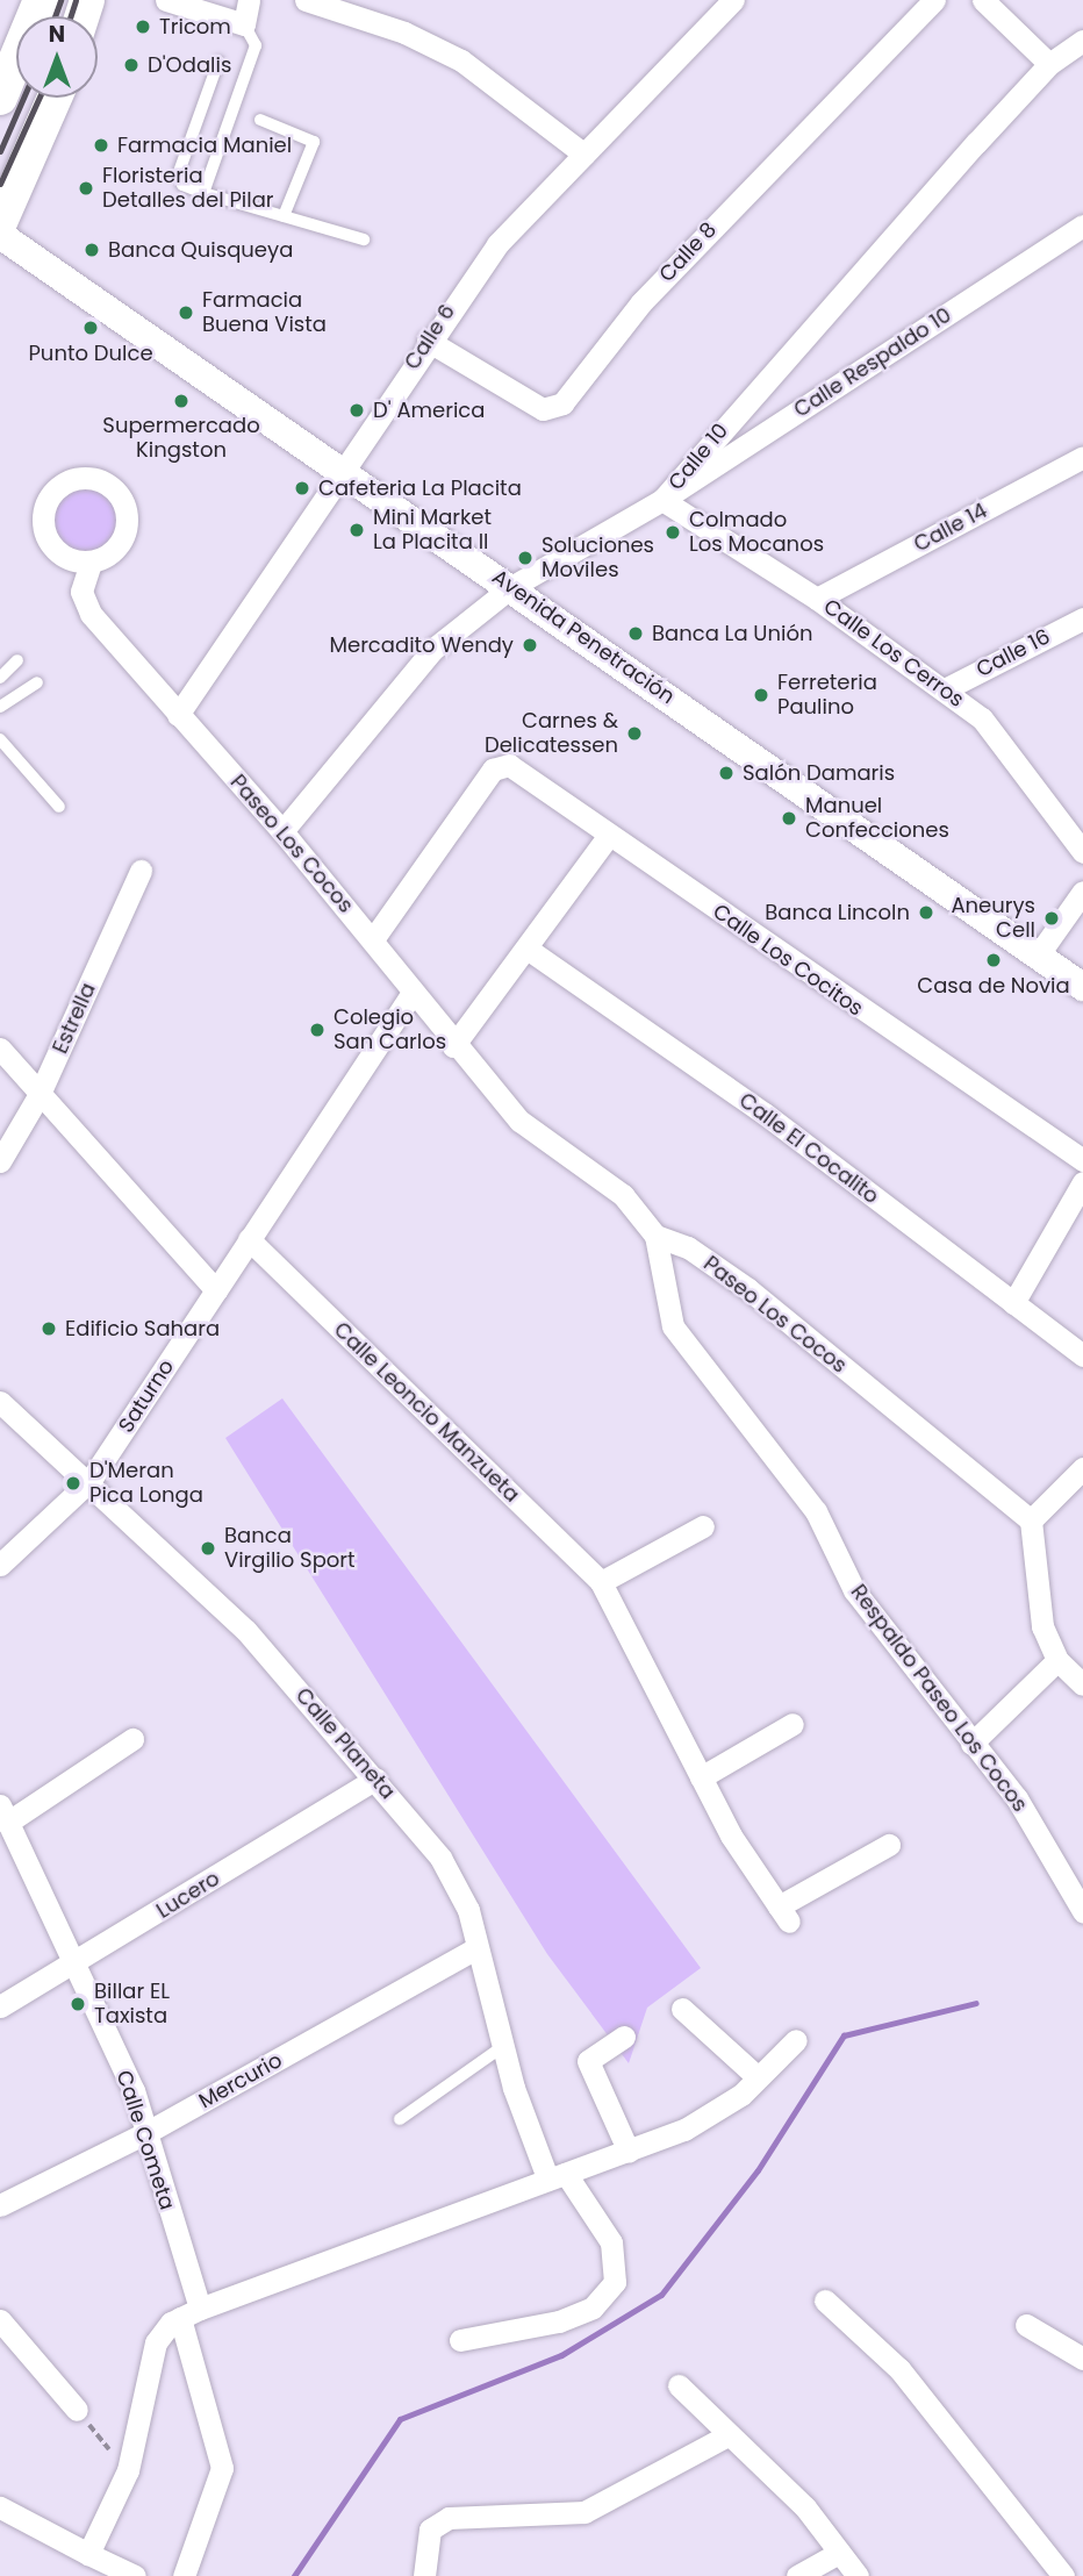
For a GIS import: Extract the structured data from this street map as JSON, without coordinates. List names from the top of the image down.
{
  "streets": {
    "street": [
      "Calle 8",
      "Calle 6",
      "Calle Respaldo 10",
      "Calle 10",
      "Calle 14",
      "Avenida Penetración",
      "Calle Los Cerros",
      "Calle 16",
      "Paseo Los Cocos",
      "Calle Los Cocitos",
      "Estrella",
      "Calle El Cocalito",
      "Saturno",
      "Calle Leoncio Manzueta",
      "Respaldo Paseo Los Cocos",
      "Calle Planeta",
      "Lucero",
      "Mercurio",
      "Calle Cometa"
    ]
  },
  "crossings": [
    ["Calle 8", "Calle 6"],
    ["Calle 6", "Avenida Penetración"],
    ["Calle 6", "Paseo Los Cocos"],
    ["Calle Respaldo 10", "Calle 10"],
    ["Calle Respaldo 10", "Calle Los Cerros"],
    ["Calle 10", "Avenida Penetración"],
    ["Calle 10", "Calle Los Cerros"],
    ["Calle 10", "Paseo Los Cocos"],
    ["Calle 14", "Calle Los Cerros"],
    ["Calle Los Cerros", "Calle 16"],
    ["Paseo Los Cocos", "Calle Los Cocitos"],
    ["Paseo Los Cocos", "Respaldo Paseo Los Cocos"],
    ["Saturno", "Calle Planeta"],
    ["Calle Planeta", "Lucero"],
    ["Calle Planeta", "Mercurio"],
    ["Lucero", "Calle Cometa"],
    ["Mercurio", "Calle Cometa"]
  ],
  "places": [
    "Tricom",
    "D'Odalis",
    "Farmacia Maniel",
    "Floristeria Detalles del Pilar",
    "Banca Quisqueya",
    "Farmacia Buena Vista",
    "Punto Dulce",
    "Supermercado Kingston",
    "D' America",
    "Cafeteria La Placita",
    "Mini Market La Placita II",
    "Colmado Los Mocanos",
    "Soluciones Moviles",
    "Banca La Unión",
    "Mercadito Wendy",
    "Ferreteria Paulino",
    "Carnes & Delicatessen",
    "Salón Damaris",
    "Manuel Confecciones",
    "Banca Lincoln",
    "Aneurys Cell",
    "Casa de Novia",
    "Colegio San Carlos",
    "Edificio Sahara",
    "D'Meran Pica Longa",
    "Banca Virgilio Sport",
    "Billar EL Taxista"
  ],
  "north": "top"
}
